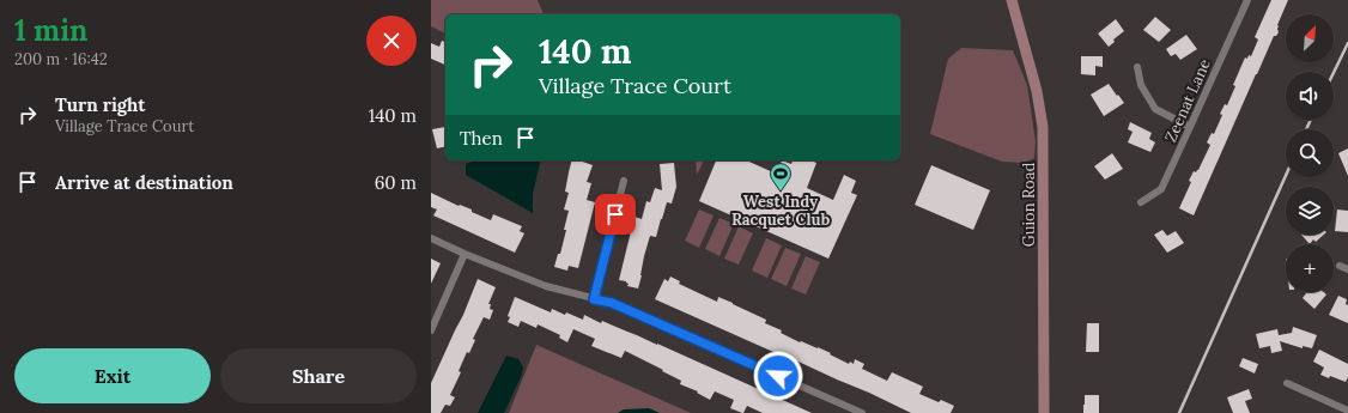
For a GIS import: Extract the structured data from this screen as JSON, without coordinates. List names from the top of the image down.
{
  "streets": {
    "street": ["Zeenat Lane", "Guion Road"]
  },
  "places": {
    "sports": ["West Indy Racquet Club"]
  },
  "north": "top right",
  "page": {
    "heading": ["1 min", "200 m · 16:42"],
    "map_buttons": "+",
    "turn": ["140 m", "Village Trace Court"],
    "list": [
      {
        "name": "Turn right",
        "note": "Village Trace Court",
        "value": "140 m"
      },
      {
        "name": "Arrive at destination",
        "value": "60 m"
      }
    ],
    "then": "Then",
    "buttons": ["Exit", "Share"]
  }
}
